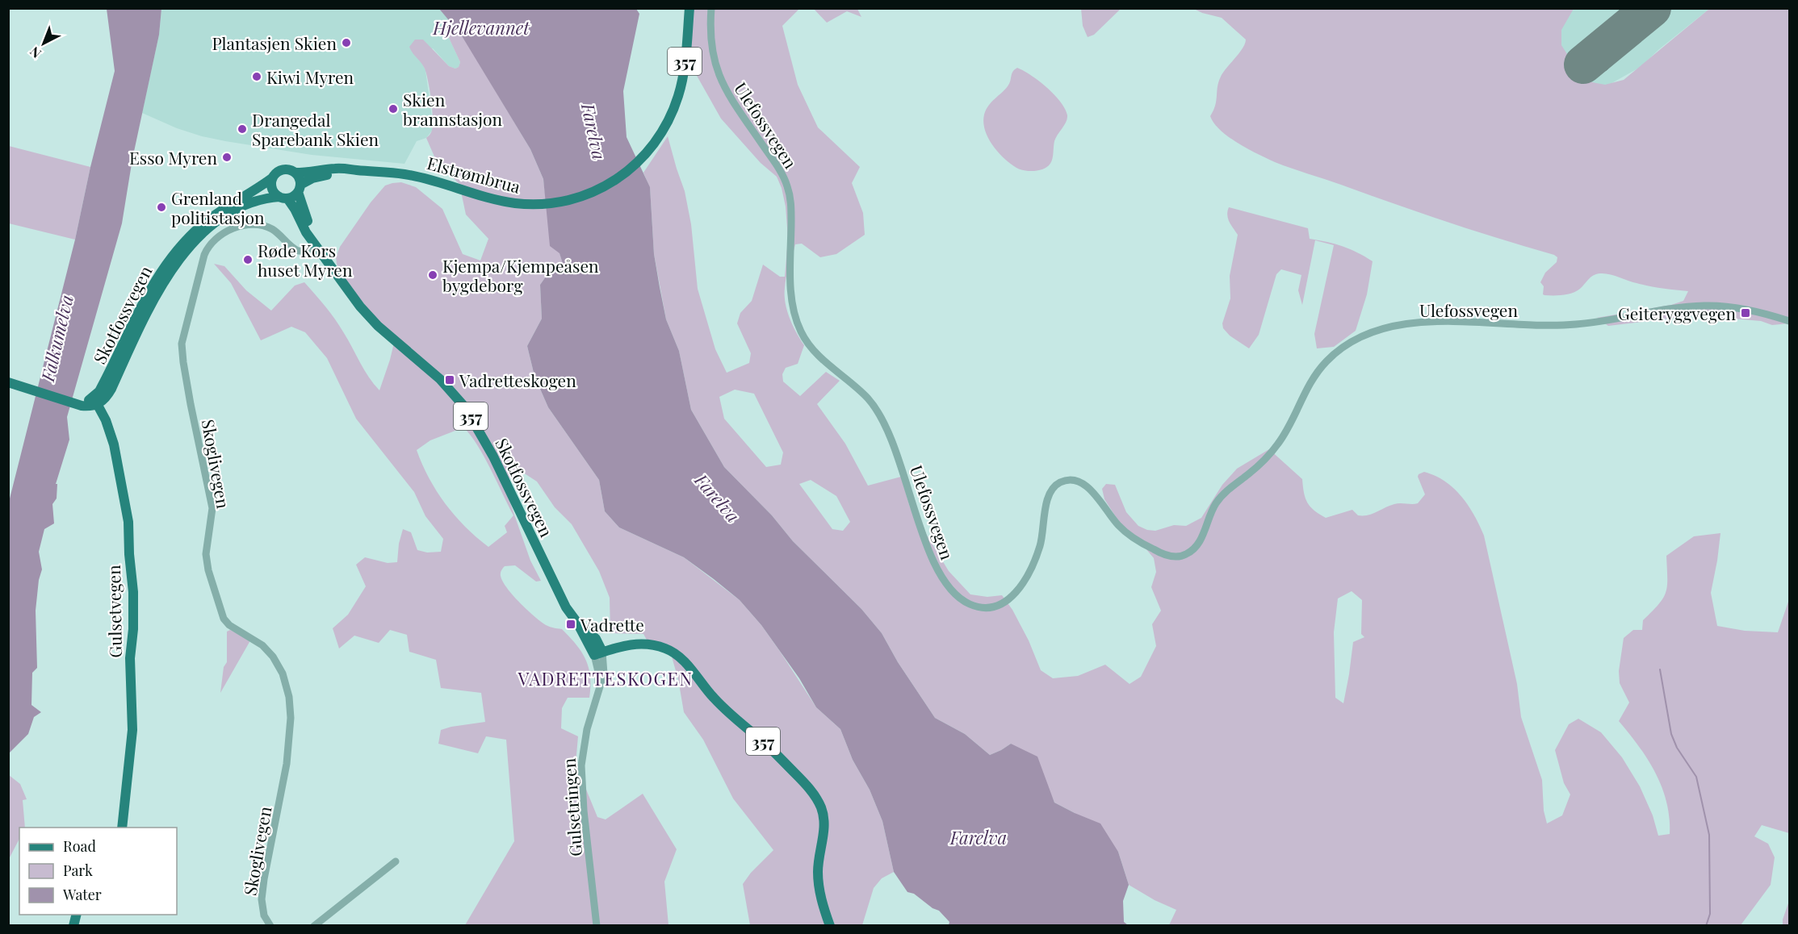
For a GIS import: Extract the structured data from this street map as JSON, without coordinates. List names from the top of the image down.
{
  "streets": {
    "main road": [
      "357",
      "Elstrømbrua",
      "Skotfossvegen",
      "Gulsetvegen"
    ],
    "street": ["Ulefossvegen", "Skoglivegen", "Gulsetringen"]
  },
  "crossings": [
    ["357", "Elstrømbrua"],
    ["357", "Skotfossvegen"],
    ["357", "Gulsetringen"],
    ["Elstrømbrua", "Skotfossvegen"],
    ["Skotfossvegen", "Skoglivegen"],
    ["Skotfossvegen", "Gulsetvegen"],
    ["Skotfossvegen", "Gulsetringen"]
  ],
  "districts": ["VADRETTESKOGEN"],
  "water": ["Hjellevannet", "Farelva", "Falkumelva"],
  "places": {
    "other": [
      "Plantasjen Skien",
      "Kiwi Myren",
      "Skien brannstasjon",
      "Drangedal Sparebank Skien",
      "Esso Myren",
      "Grenland politistasjon",
      "Røde Kors huset Myren",
      "Kjempa/Kjempeåsen bygdeborg"
    ],
    "transit": ["Geiteryggvegen", "Vadretteskogen", "Vadrette"]
  },
  "legend": ["Road", "Park", "Water"],
  "north": "bottom left"
}
